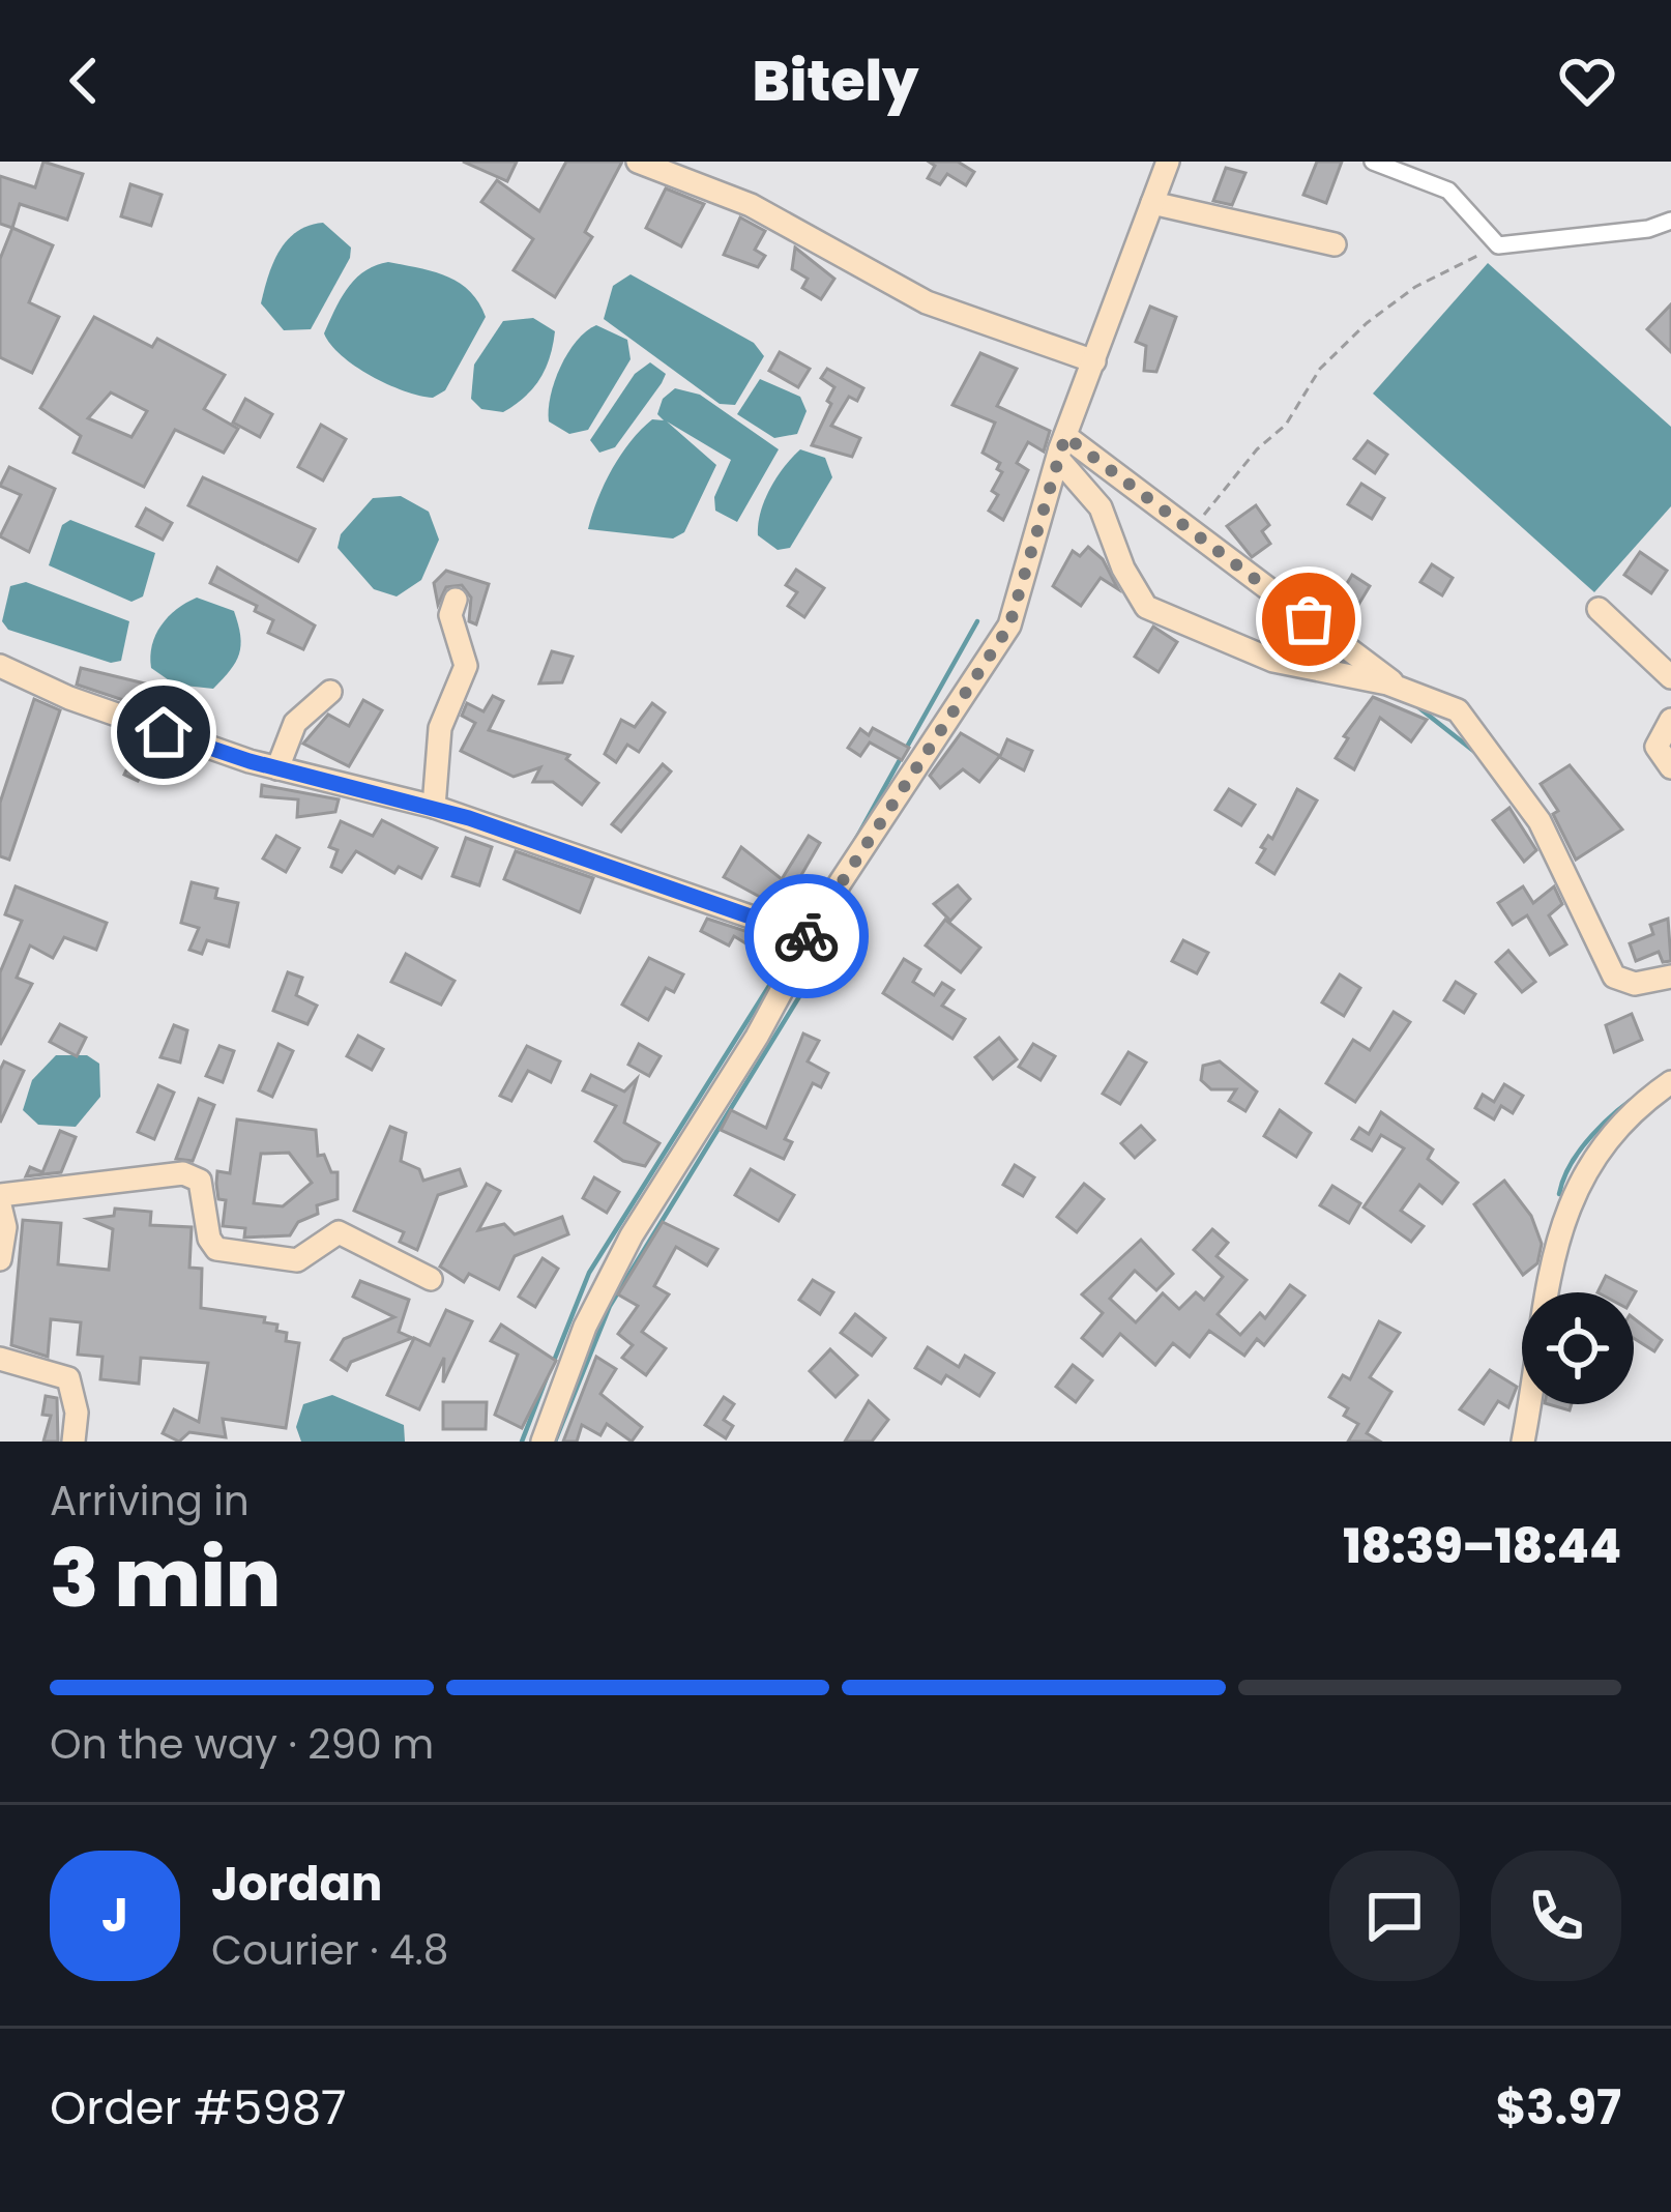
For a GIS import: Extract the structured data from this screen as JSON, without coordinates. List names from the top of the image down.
{
  "page": {
    "header": "Bitely",
    "heading": ["3 min", "Arriving in", "18:39–18:44"],
    "panel": [
      "Jordan",
      "Courier · 4.8",
      "Order #5987",
      "$3.97"
    ],
    "bar": "On the way · 290 m",
    "round": "J"
  }
}
